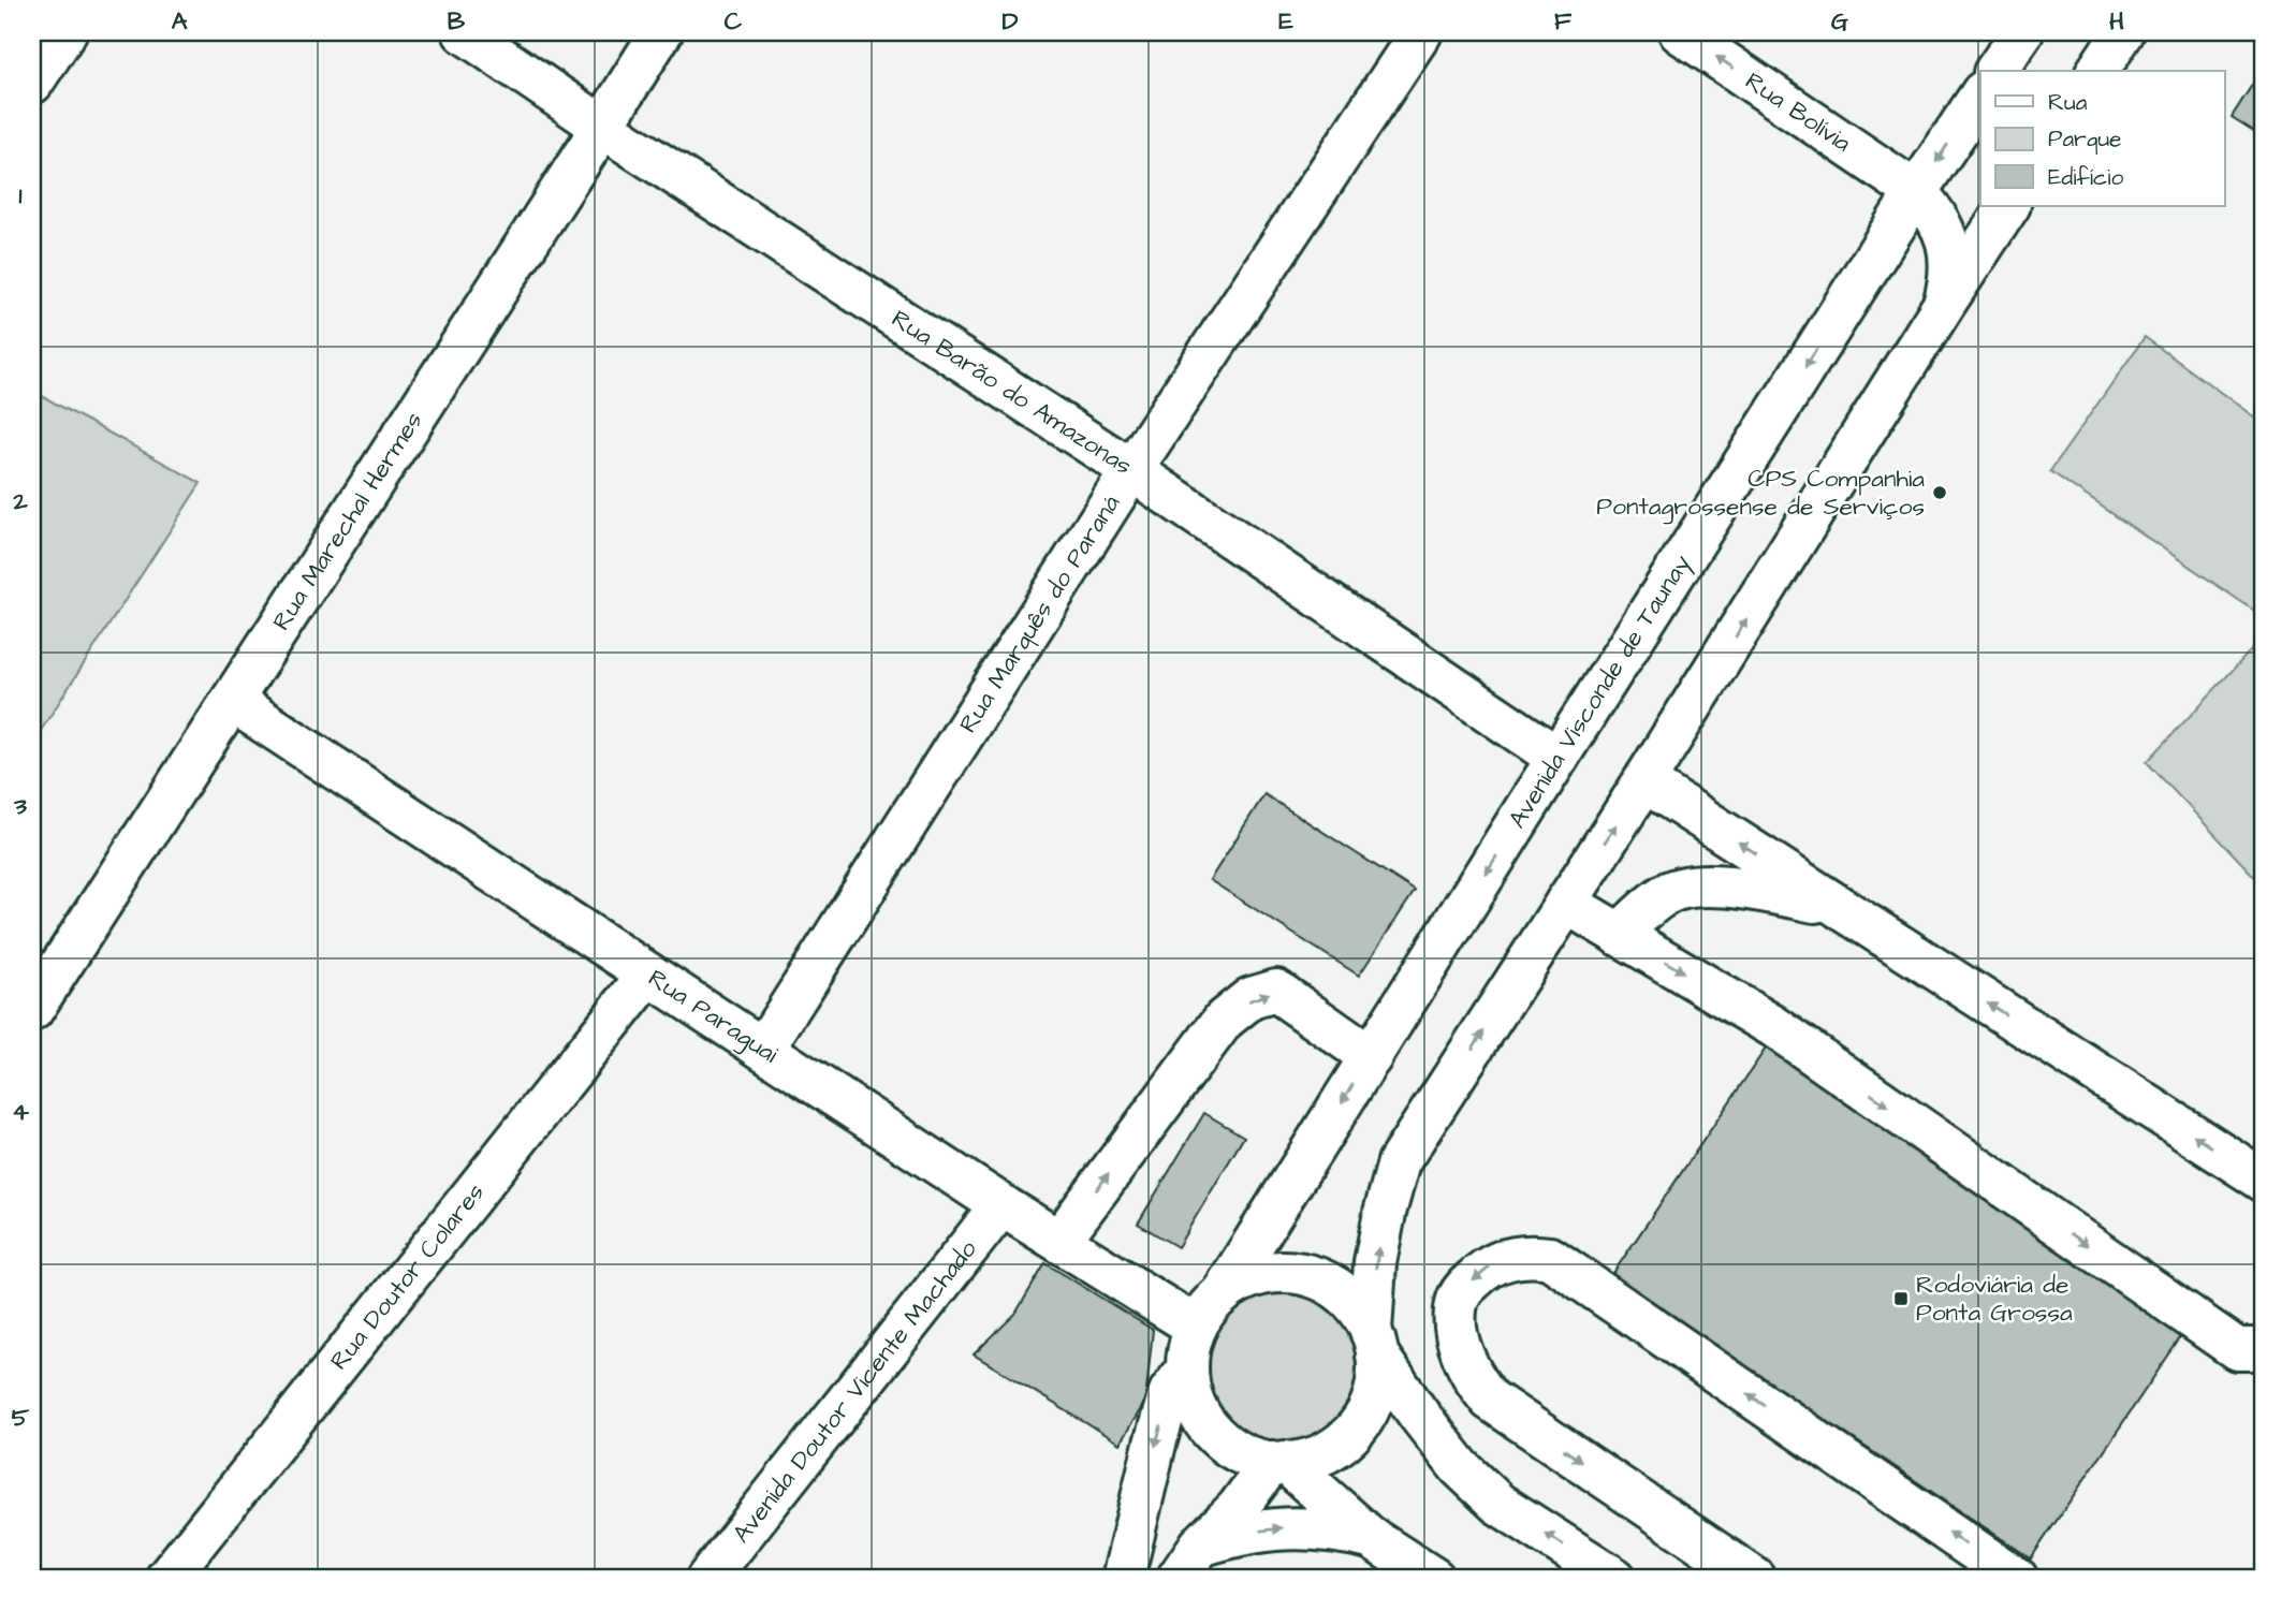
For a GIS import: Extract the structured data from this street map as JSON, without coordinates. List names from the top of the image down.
{
  "streets": {
    "street": [
      "Rua Bolívia",
      "Rua Barão do Amazonas",
      "Rua Marechal Hermes",
      "Rua Marquês do Paraná",
      "Avenida Visconde de Taunay",
      "Rua Paraguai",
      "Rua Doutor Colares",
      "Avenida Doutor Vicente Machado"
    ]
  },
  "crossings": [
    ["Rua Bolívia", "Avenida Visconde de Taunay"],
    ["Rua Barão do Amazonas", "Rua Marechal Hermes"],
    ["Rua Barão do Amazonas", "Rua Marquês do Paraná"],
    ["Rua Barão do Amazonas", "Avenida Visconde de Taunay"],
    ["Rua Marechal Hermes", "Rua Paraguai"],
    ["Rua Marquês do Paraná", "Rua Paraguai"],
    ["Avenida Visconde de Taunay", "Rua Paraguai"],
    ["Rua Paraguai", "Rua Doutor Colares"],
    ["Rua Paraguai", "Avenida Doutor Vicente Machado"]
  ],
  "one_way": ["Rua Bolívia"],
  "places": {
    "other": ["CPS Companhia Pontagrossense de Serviços"],
    "transit": ["Rodoviária de Ponta Grossa"]
  },
  "legend": ["Rua", "Parque", "Edifício"],
  "grid": {
    "columns": [
      "A",
      "B",
      "C",
      "D",
      "E",
      "F",
      "G",
      "H"
    ],
    "rows": [
      "1",
      "2",
      "3",
      "4",
      "5"
    ]
  }
}
